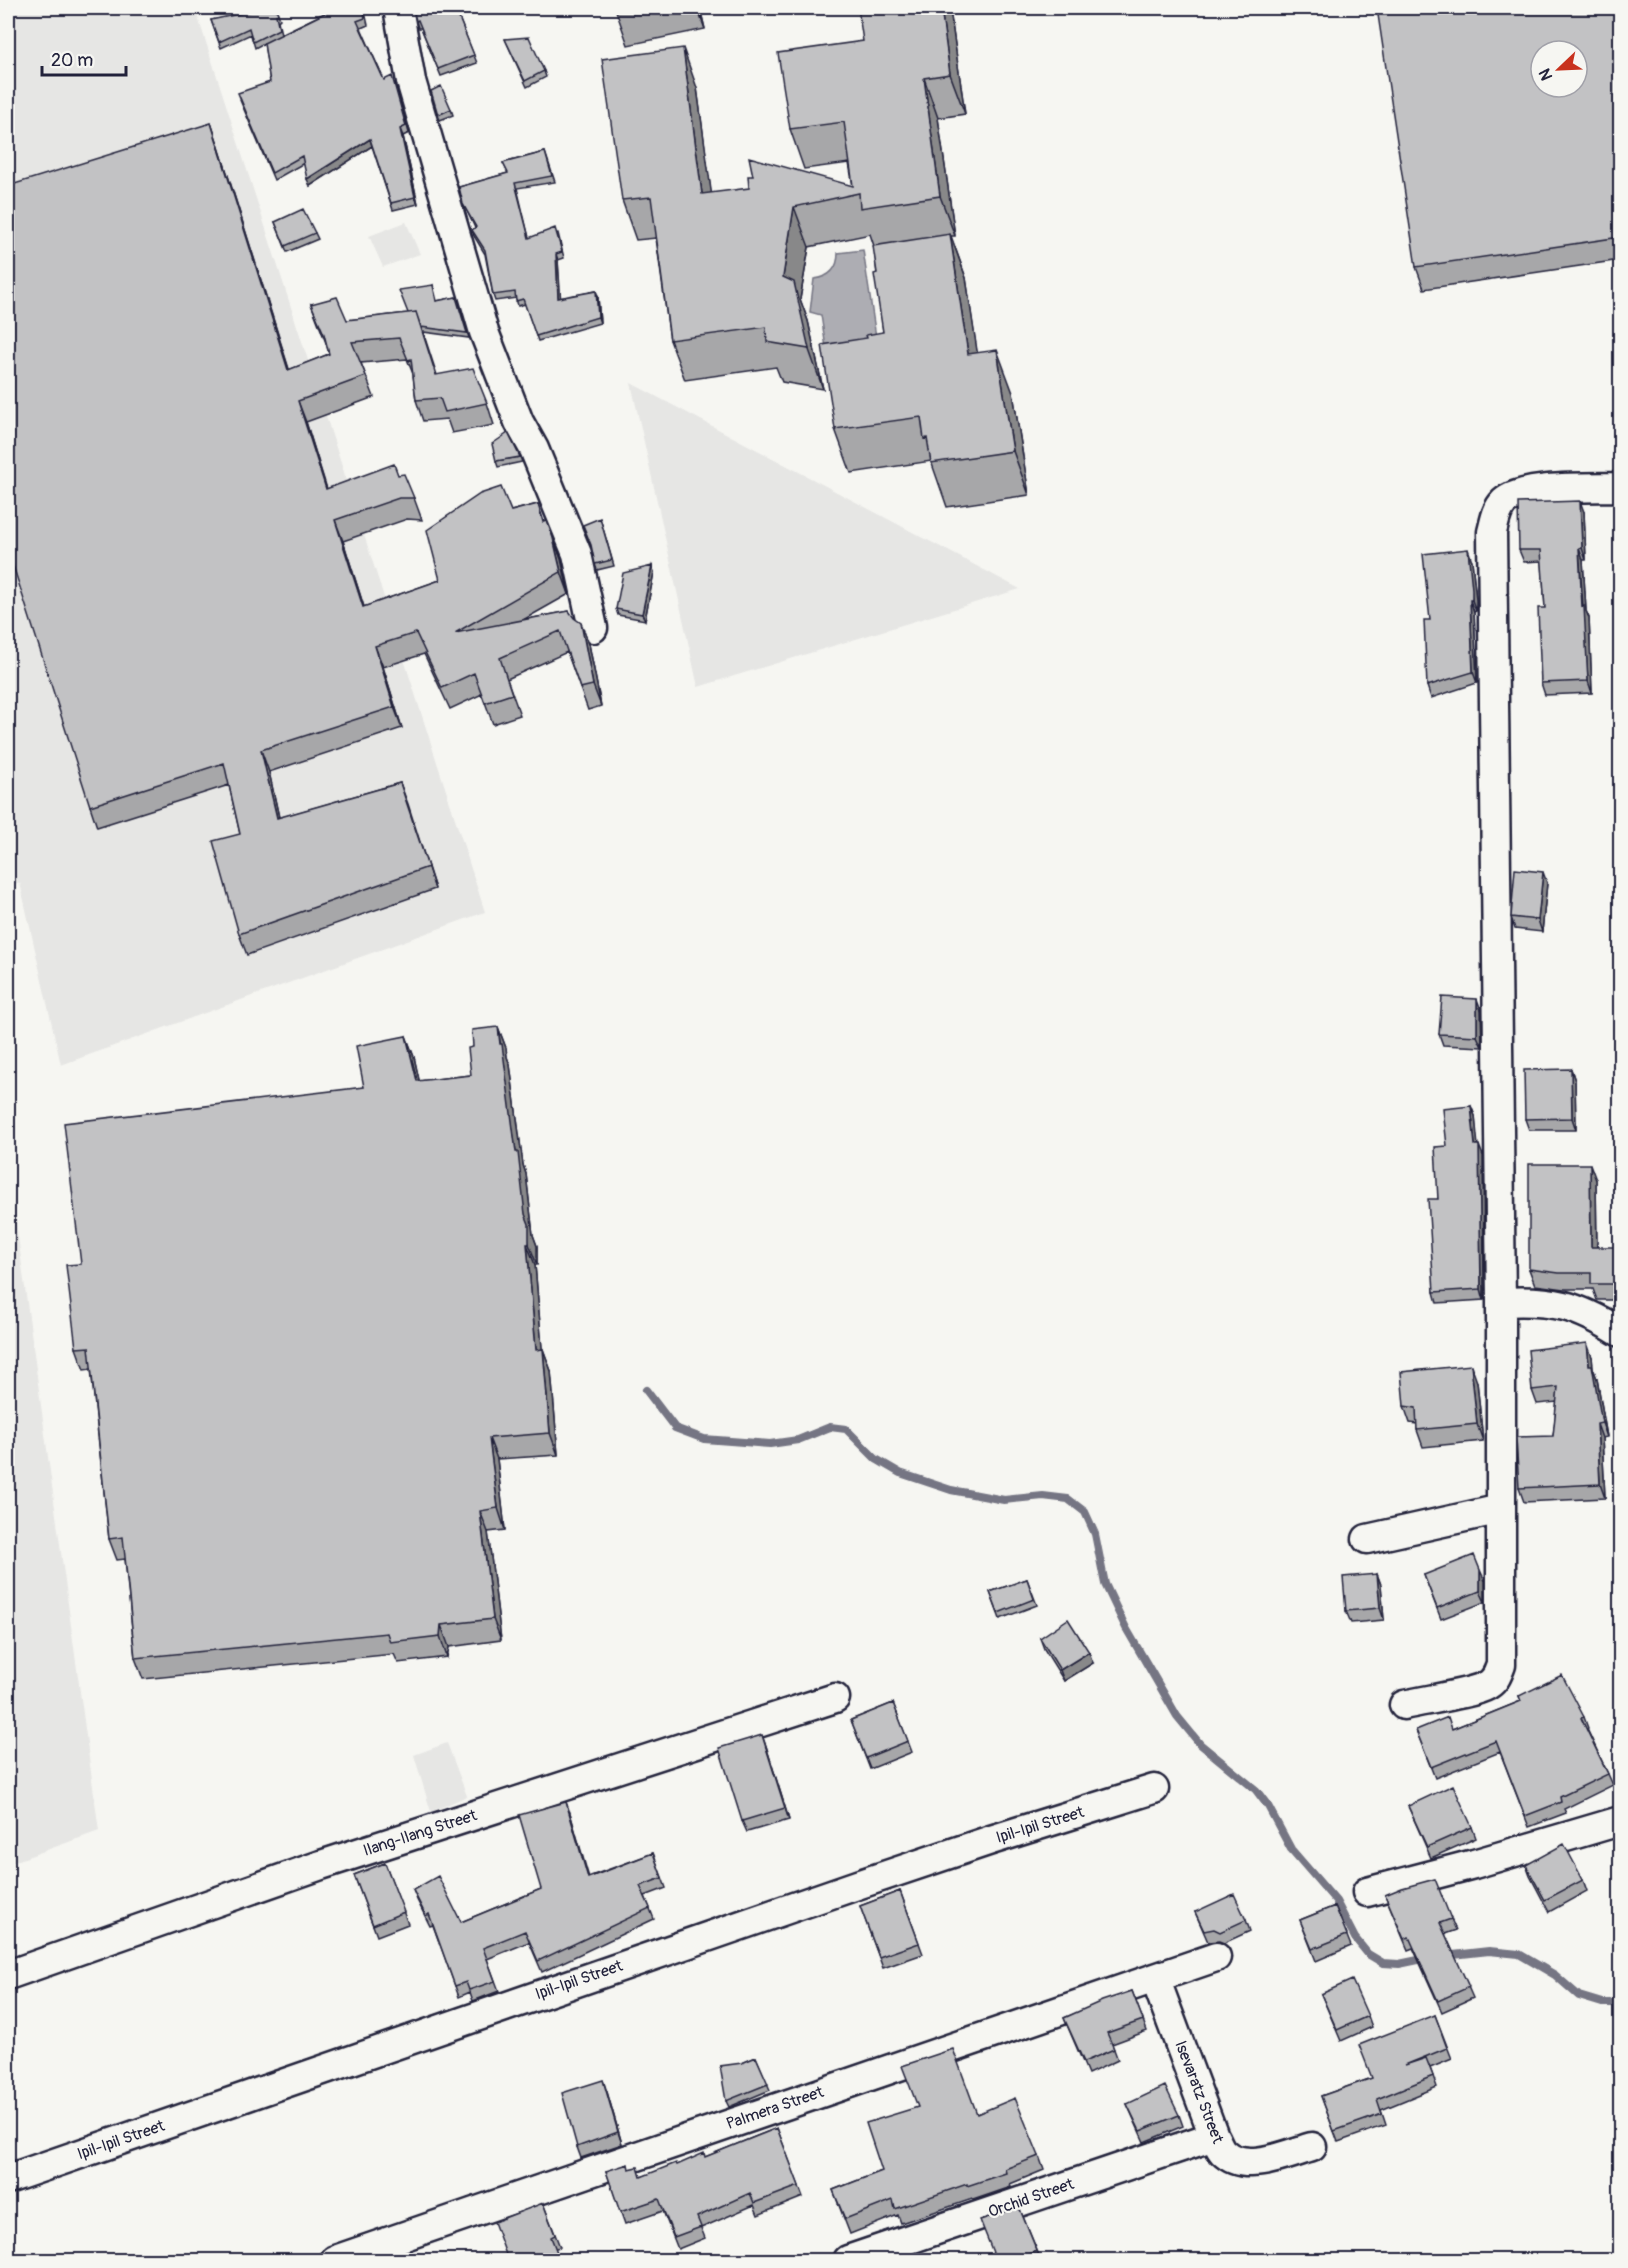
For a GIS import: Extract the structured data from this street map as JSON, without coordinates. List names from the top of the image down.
{
  "streets": {
    "street": [
      "Ipil-Ipil Street",
      "Ilang-Ilang Street",
      "Isevaratz Street",
      "Palmera Street",
      "Orchid Street"
    ]
  },
  "crossings": [
    ["Isevaratz Street", "Palmera Street"],
    ["Isevaratz Street", "Orchid Street"]
  ],
  "scale_bar": "20 m",
  "north": "bottom left"
}
